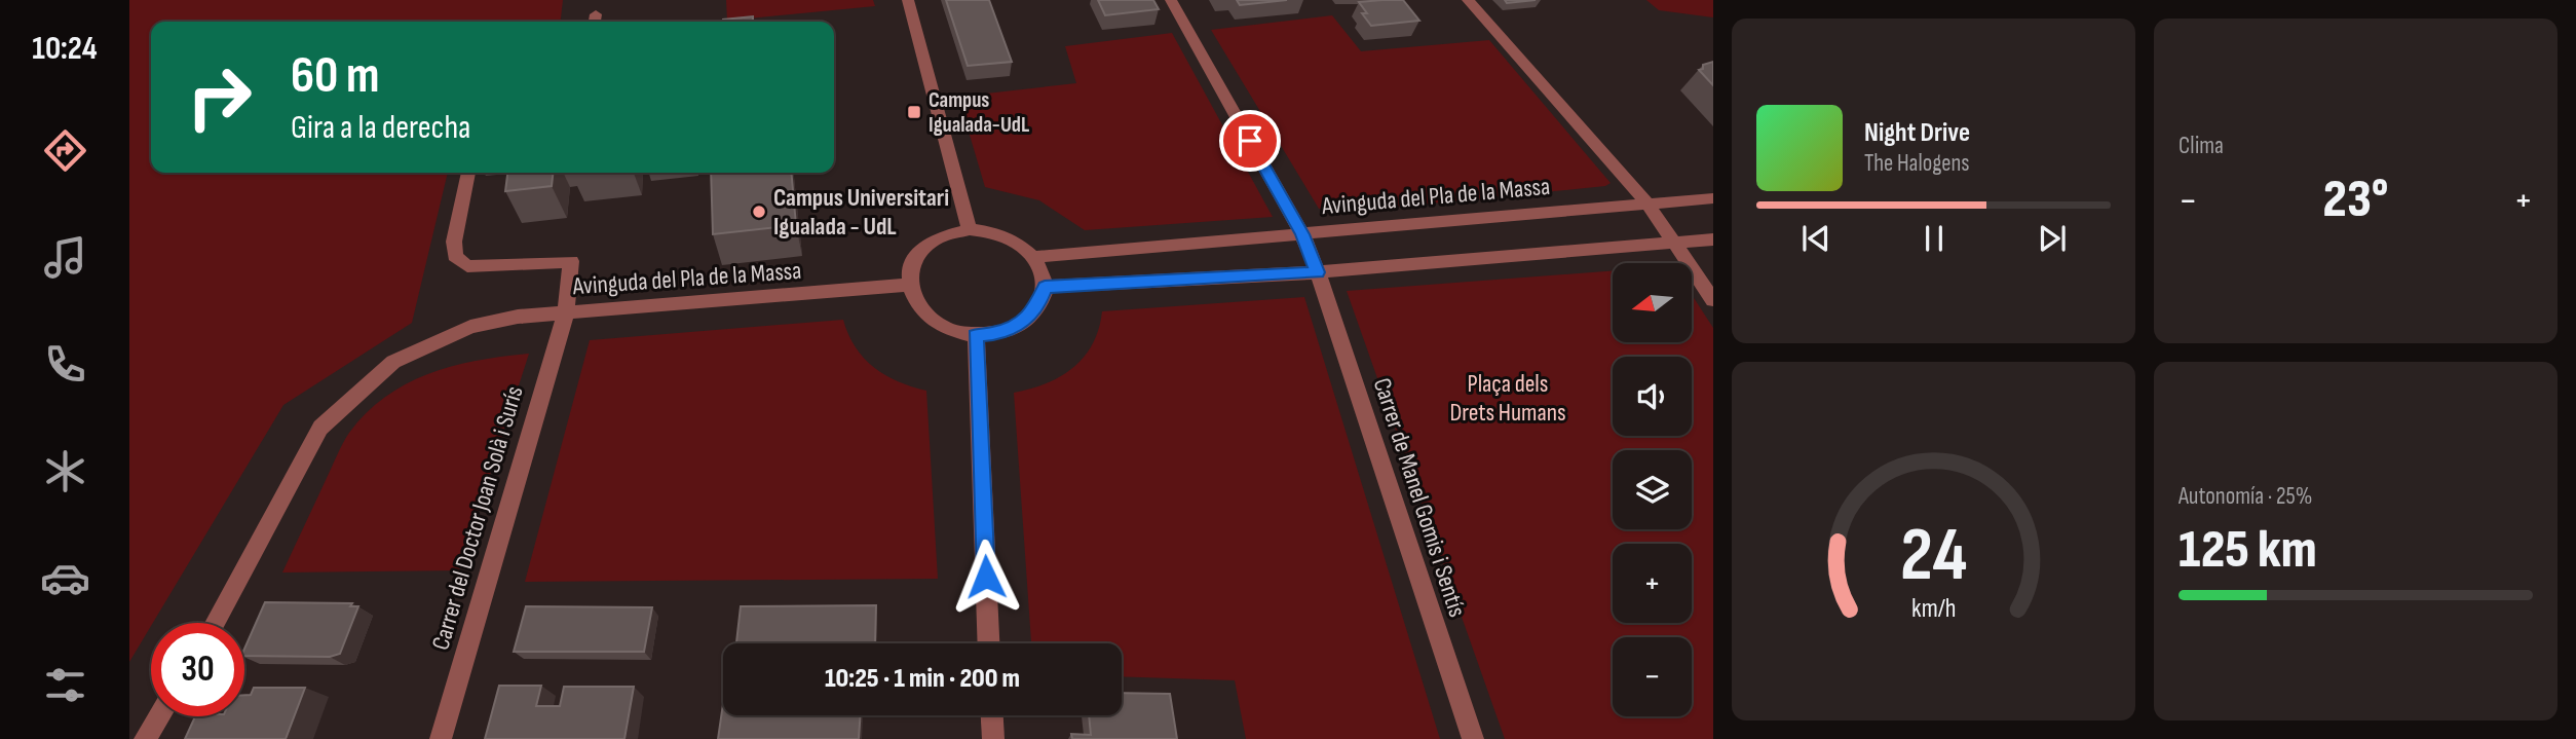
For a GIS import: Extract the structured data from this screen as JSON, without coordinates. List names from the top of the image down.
{
  "streets": {
    "street": ["Avinguda del Pla de la Massa", "Carrer de Manel Gomis i Sentís", "Carrer del Doctor Joan Solà i Surís"]
  },
  "crossings": [
    ["Avinguda del Pla de la Massa", "Carrer de Manel Gomis i Sentís"],
    ["Avinguda del Pla de la Massa", "Carrer del Doctor Joan Solà i Surís"]
  ],
  "parks": ["Plaça dels Drets Humans"],
  "places": {
    "transit": ["Campus Igualada-UdL"],
    "other": ["Campus Universitari Igualada - UdL"]
  },
  "north": "left",
  "page": {
    "tabs": "10:24",
    "tile": [
      "Clima",
      ["Autonomía · 25%", "125 km"]
    ],
    "turn": ["60 m", "Gira a la derecha"],
    "song": ["Night Drive", "The Halogens"],
    "heat": ["−", "23°", "+"],
    "map_buttons": ["+", "−"],
    "limit": "30",
    "trip": "10:25 · 1 min · 200 m",
    "gauge": ["24", "km/h"]
  }
}
